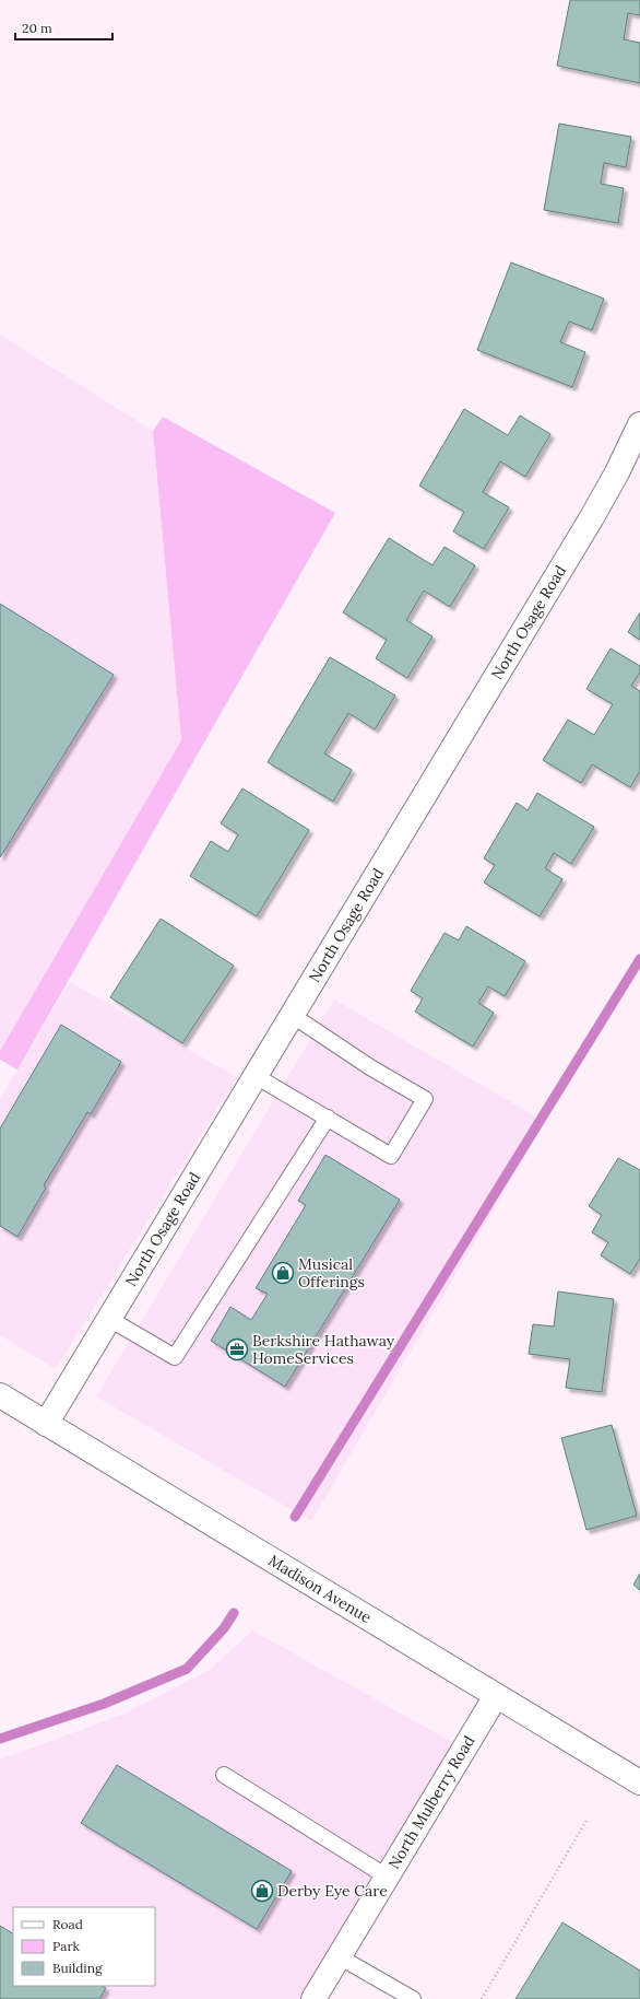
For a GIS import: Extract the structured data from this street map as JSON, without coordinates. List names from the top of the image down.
{
  "streets": {
    "street": ["North Osage Road", "Madison Avenue", "North Mulberry Road"]
  },
  "crossings": [
    ["North Osage Road", "Madison Avenue"],
    ["Madison Avenue", "North Mulberry Road"]
  ],
  "places": {
    "shop": ["Musical Offerings", "Derby Eye Care"],
    "office": ["Berkshire Hathaway HomeServices"]
  },
  "legend": ["Road", "Park", "Building"],
  "scale_bar": "20 m"
}
